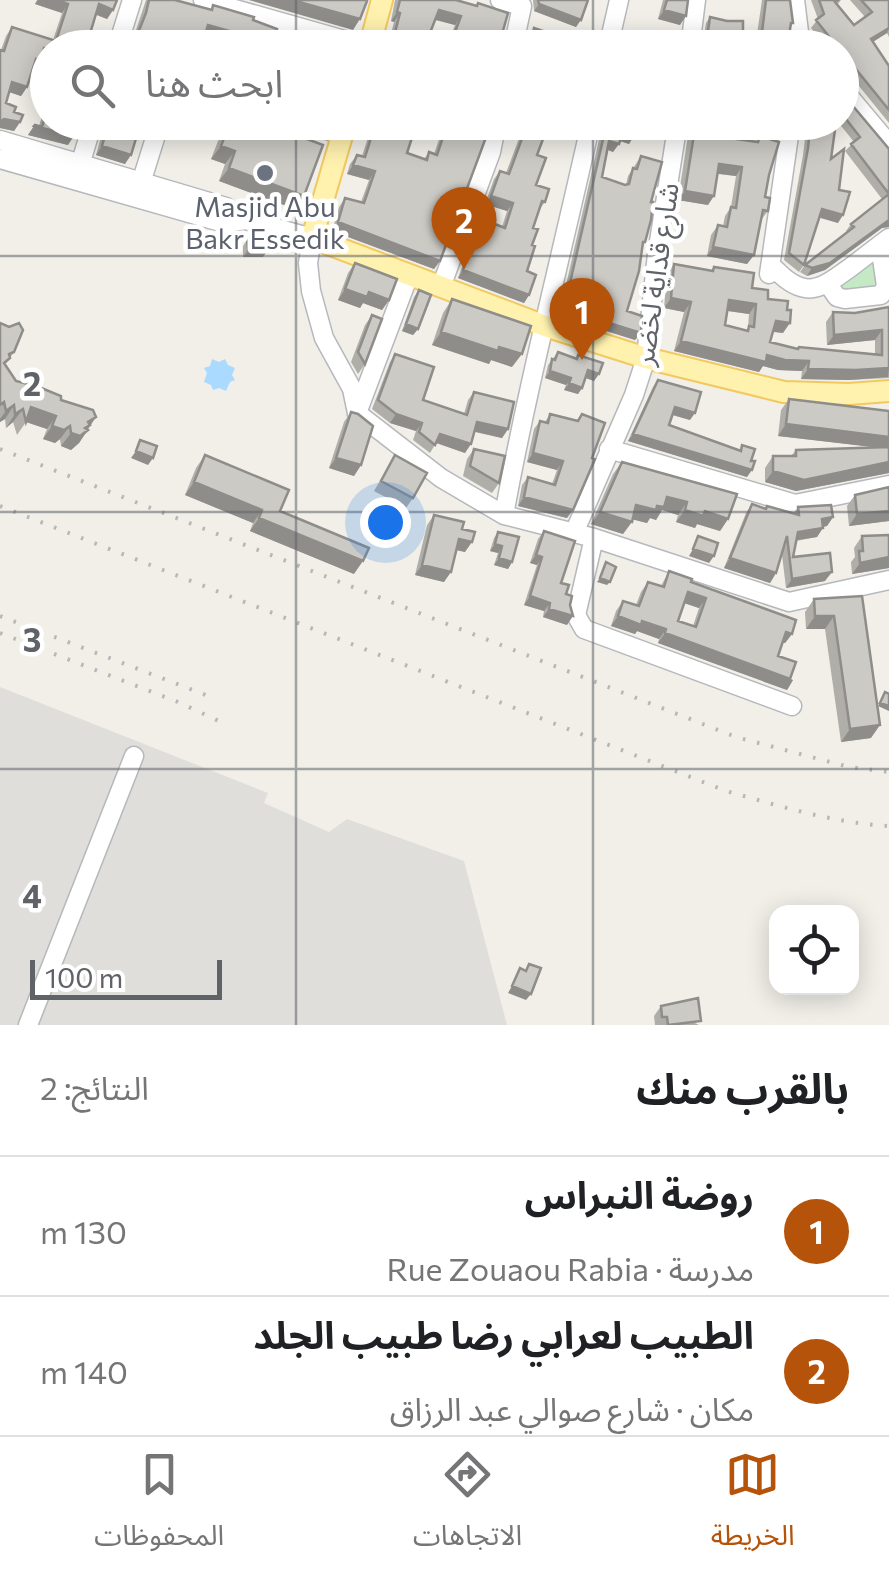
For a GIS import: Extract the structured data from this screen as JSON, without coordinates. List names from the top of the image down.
{
  "streets": {
    "street": ["شارع قداية لخضر"]
  },
  "places": ["Masjid Abu Bakr Essedik"],
  "scale_bar": "100 m",
  "page": {
    "search": "ابحث هنا",
    "pins": ["2", "1"],
    "scale": "100 m",
    "heading": ["بالقرب منك", "النتائج: 2"],
    "list": [
      {
        "mark": "1",
        "name": "روضة النبراس",
        "note": "مدرسة · Rue Zouaou Rabia",
        "value": "130 m"
      },
      {
        "mark": "2",
        "name": "الطبيب لعرابي رضا طبيب الجلد",
        "note": "مكان · شارع صوالي عبد الرزاق",
        "value": "140 m"
      }
    ],
    "nav": ["الخريطة", "الاتجاهات", "المحفوظات"]
  },
  "grid": {
    "rows": ["2", "3", "4"]
  }
}
